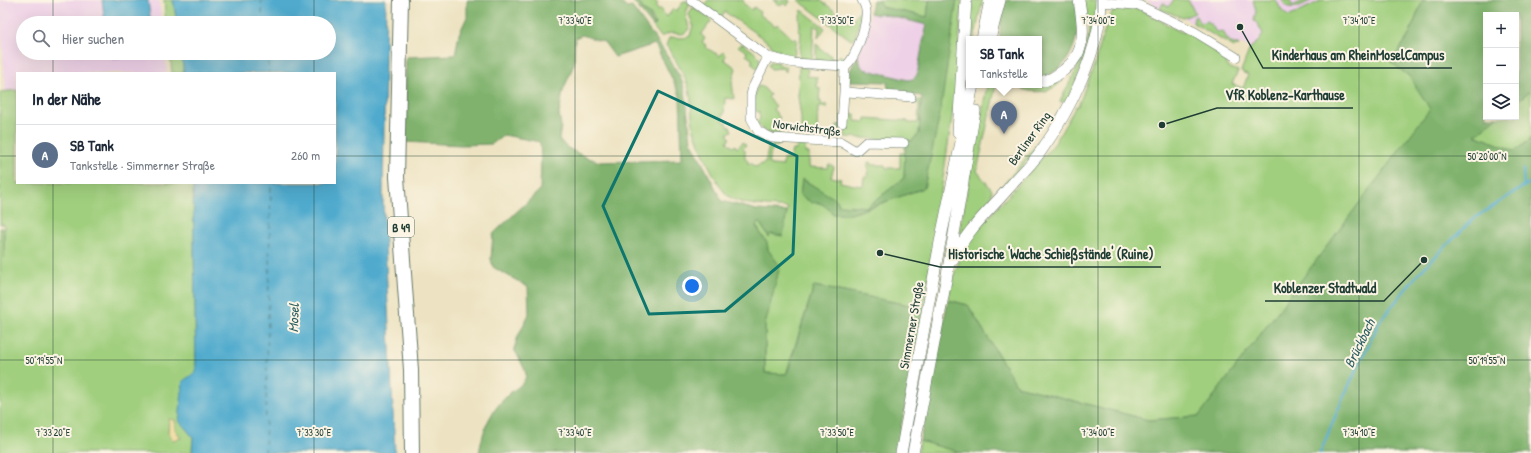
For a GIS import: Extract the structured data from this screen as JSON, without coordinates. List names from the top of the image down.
{
  "streets": {
    "main road": ["B 49"],
    "street": ["Norwichstraße", "Berliner Ring", "Simmerner Straße"]
  },
  "crossings": [
    ["Berliner Ring", "Simmerner Straße"]
  ],
  "water": ["Mosel", "Brückbach"],
  "places": [
    "Kinderhaus am RheinMoselCampus",
    "VfR Koblenz-Karthause",
    "Historische 'Wache Schießstände' (Ruine)",
    "Koblenzer Stadtwald"
  ],
  "page": {
    "map_buttons": ["+", "−"],
    "search": "Hier suchen",
    "popup": ["SB Tank", "Tankstelle"],
    "heading": "In der Nähe",
    "pins": "A",
    "list": [
      {
        "mark": "A",
        "name": "SB Tank",
        "note": "Tankstelle · Simmerner Straße",
        "value": "260 m"
      }
    ]
  },
  "coordinates": [
    "7°33'40\"E",
    "7°33'50\"E",
    "7°34'00\"E",
    "7°34'10\"E",
    "50°20'00\"N",
    "50°19'55\"N",
    "7°33'20\"E",
    "7°33'30\"E"
  ]
}
